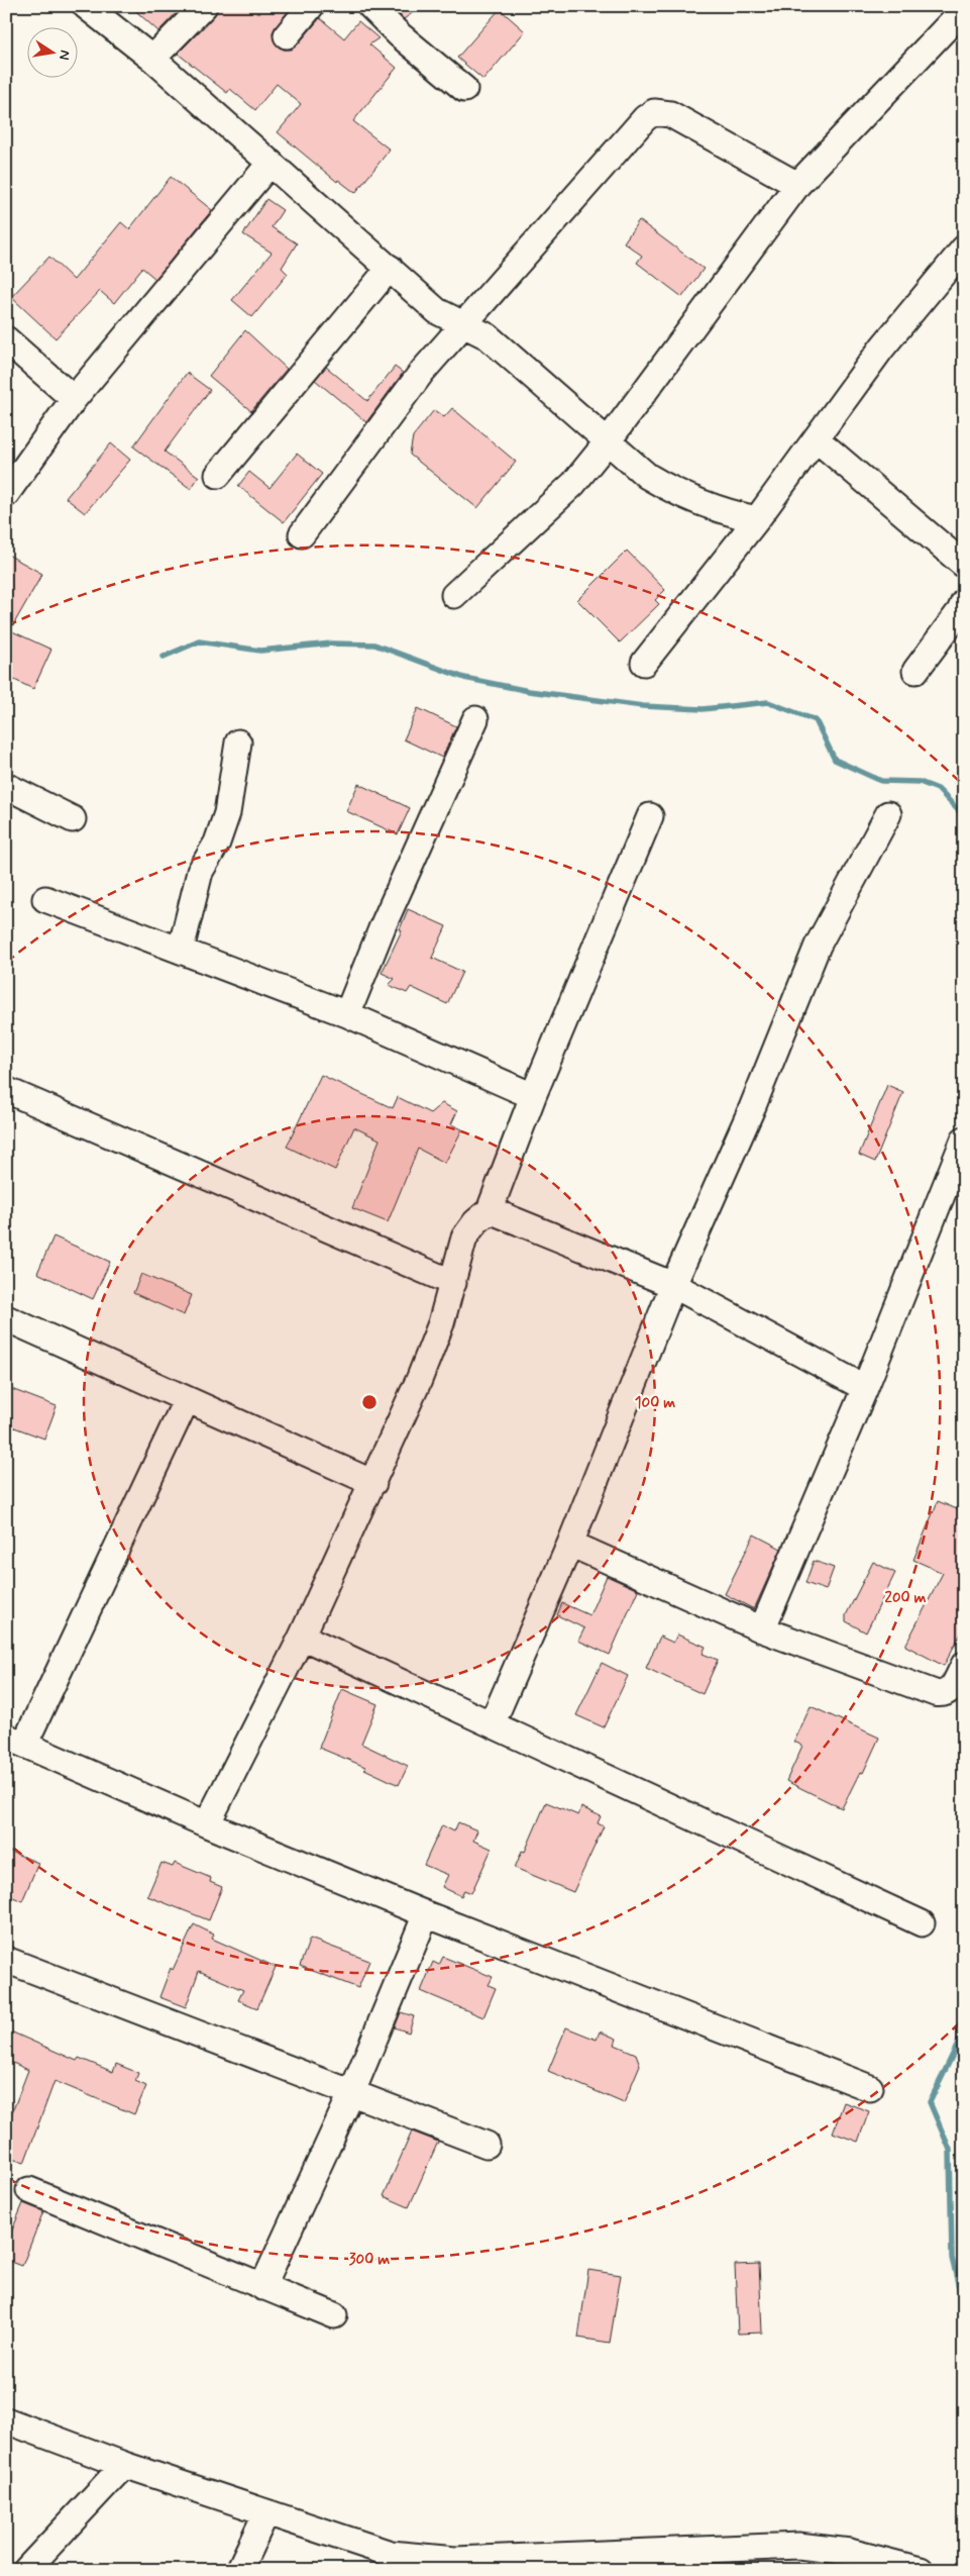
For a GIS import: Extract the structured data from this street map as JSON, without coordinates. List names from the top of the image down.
{
  "north": "right",
  "rings": ["100 m", "200 m", "300 m"]
}
